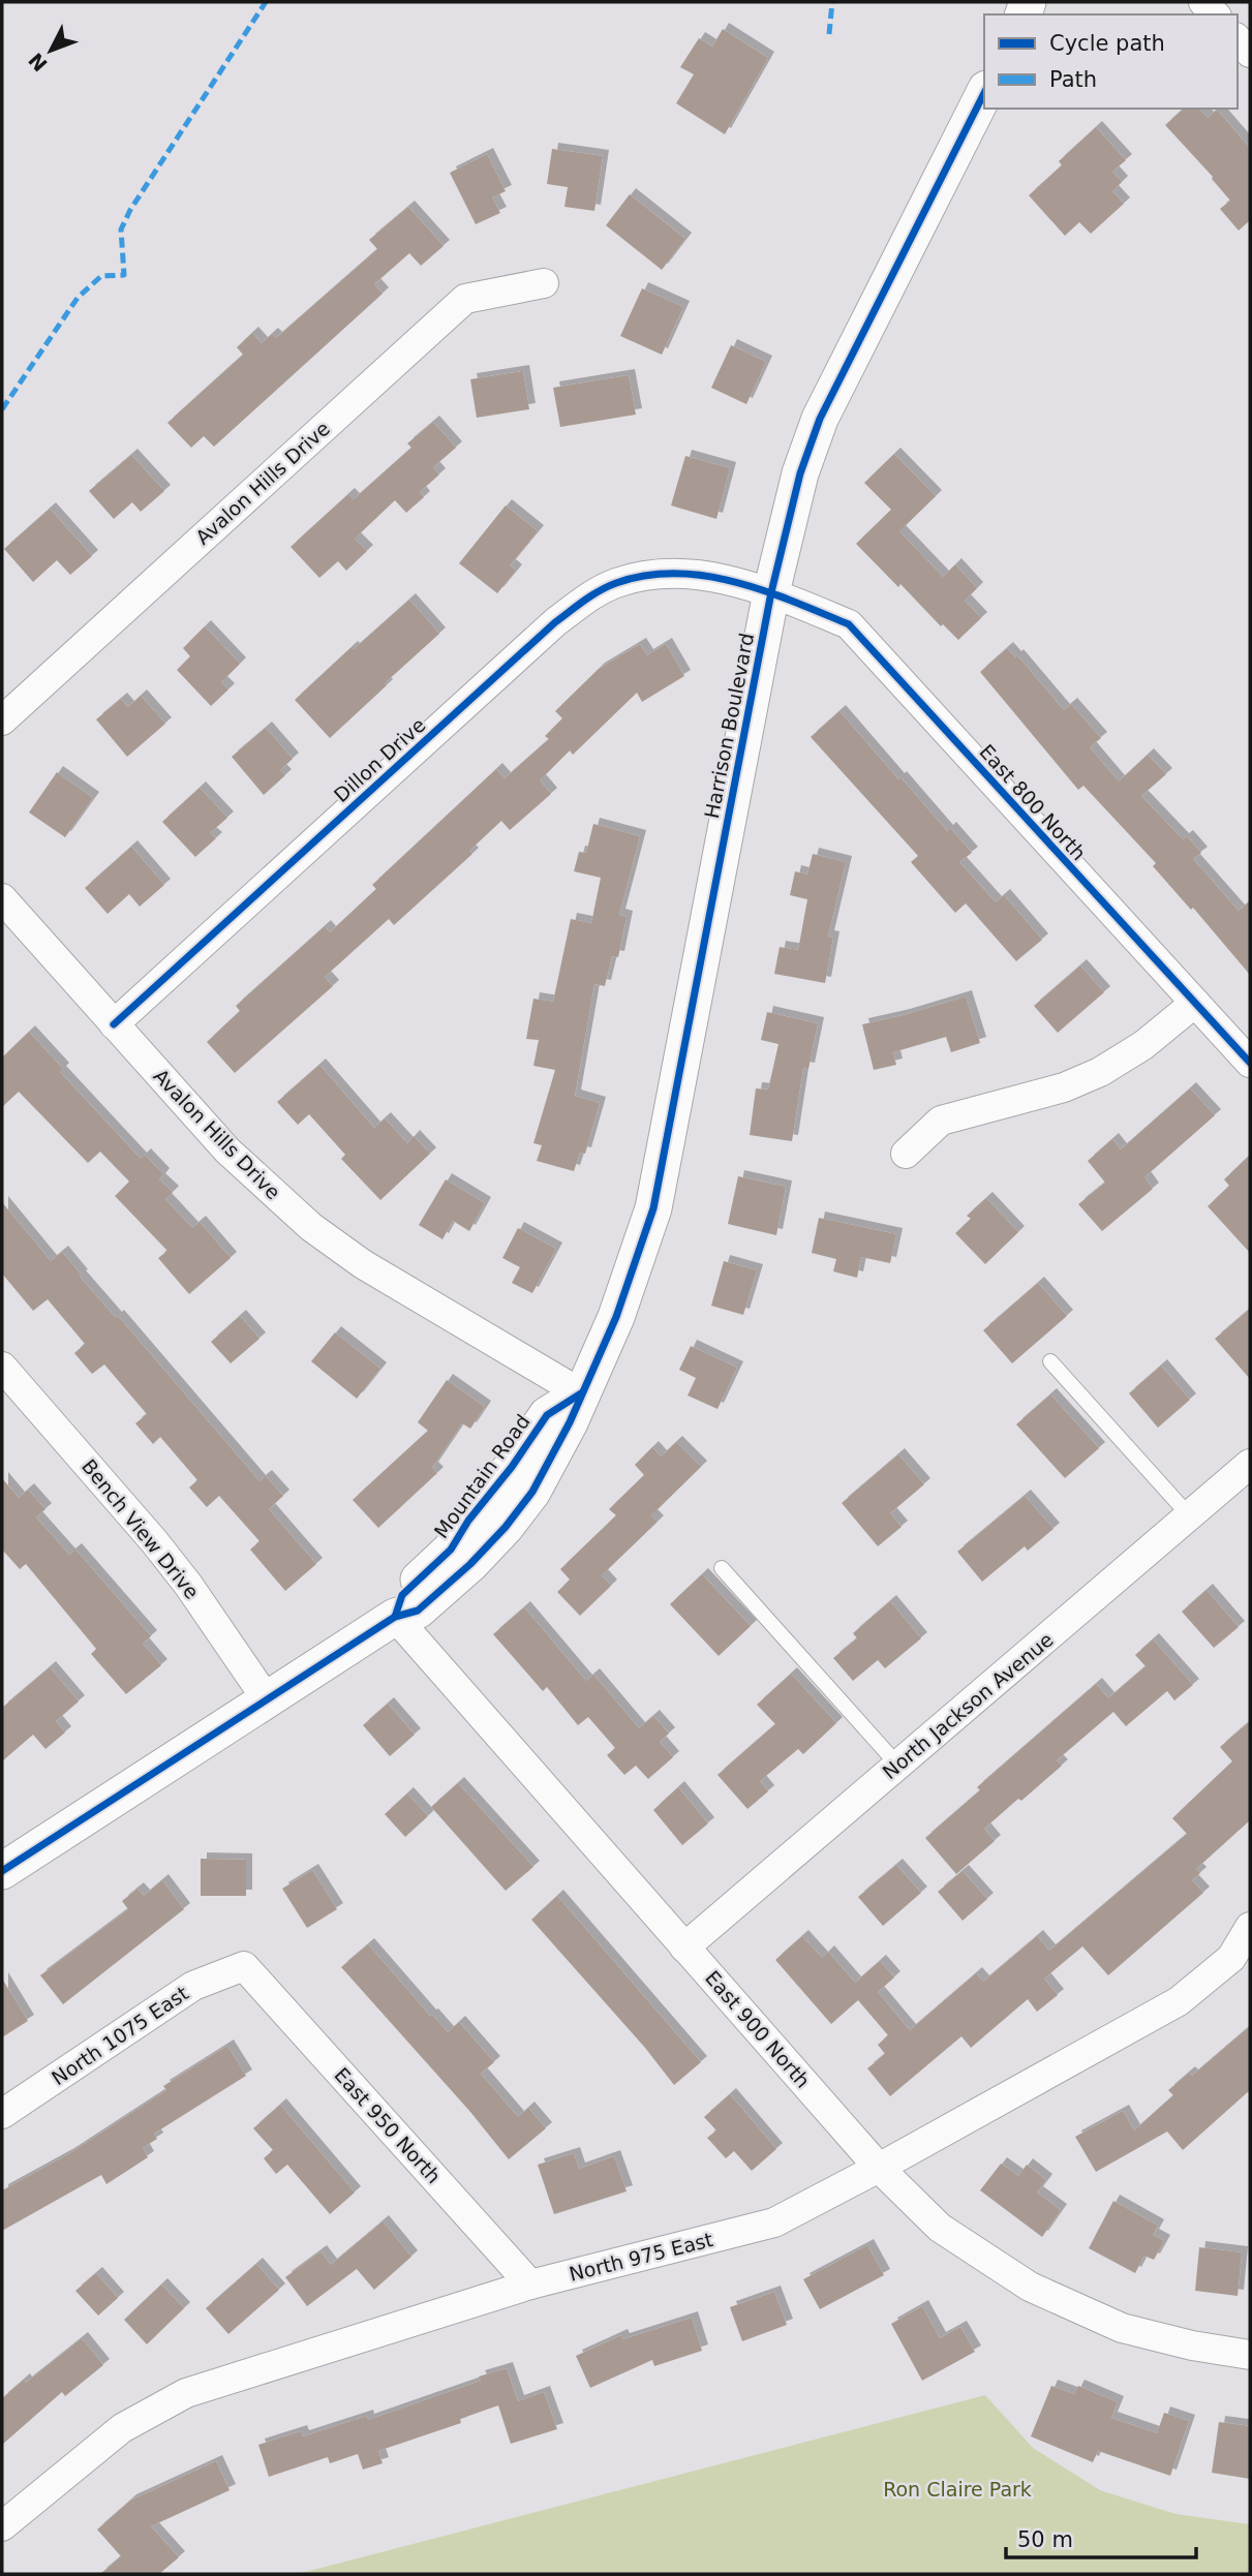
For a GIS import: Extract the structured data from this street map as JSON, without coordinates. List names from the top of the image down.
{
  "streets": {
    "street": [
      "Avalon Hills Drive",
      "Harrison Boulevard",
      "Dillon Drive",
      "East 800 North",
      "Mountain Road",
      "Bench View Drive",
      "North Jackson Avenue",
      "East 900 North",
      "North 1075 East",
      "East 950 North",
      "North 975 East"
    ]
  },
  "crossings": [
    ["Avalon Hills Drive", "Harrison Boulevard"],
    ["Avalon Hills Drive", "Dillon Drive"],
    ["Avalon Hills Drive", "Mountain Road"],
    ["Harrison Boulevard", "Dillon Drive"],
    ["Harrison Boulevard", "East 800 North"],
    ["Harrison Boulevard", "Mountain Road"],
    ["Dillon Drive", "East 800 North"],
    ["Mountain Road", "Bench View Drive"],
    ["Mountain Road", "East 900 North"],
    ["North Jackson Avenue", "East 900 North"],
    ["East 900 North", "North 975 East"],
    ["North 1075 East", "East 950 North"],
    ["East 950 North", "North 975 East"]
  ],
  "parks": ["Ron Claire Park"],
  "legend": ["Cycle path", "Path"],
  "scale_bar": "50 m",
  "north": "bottom left"
}
